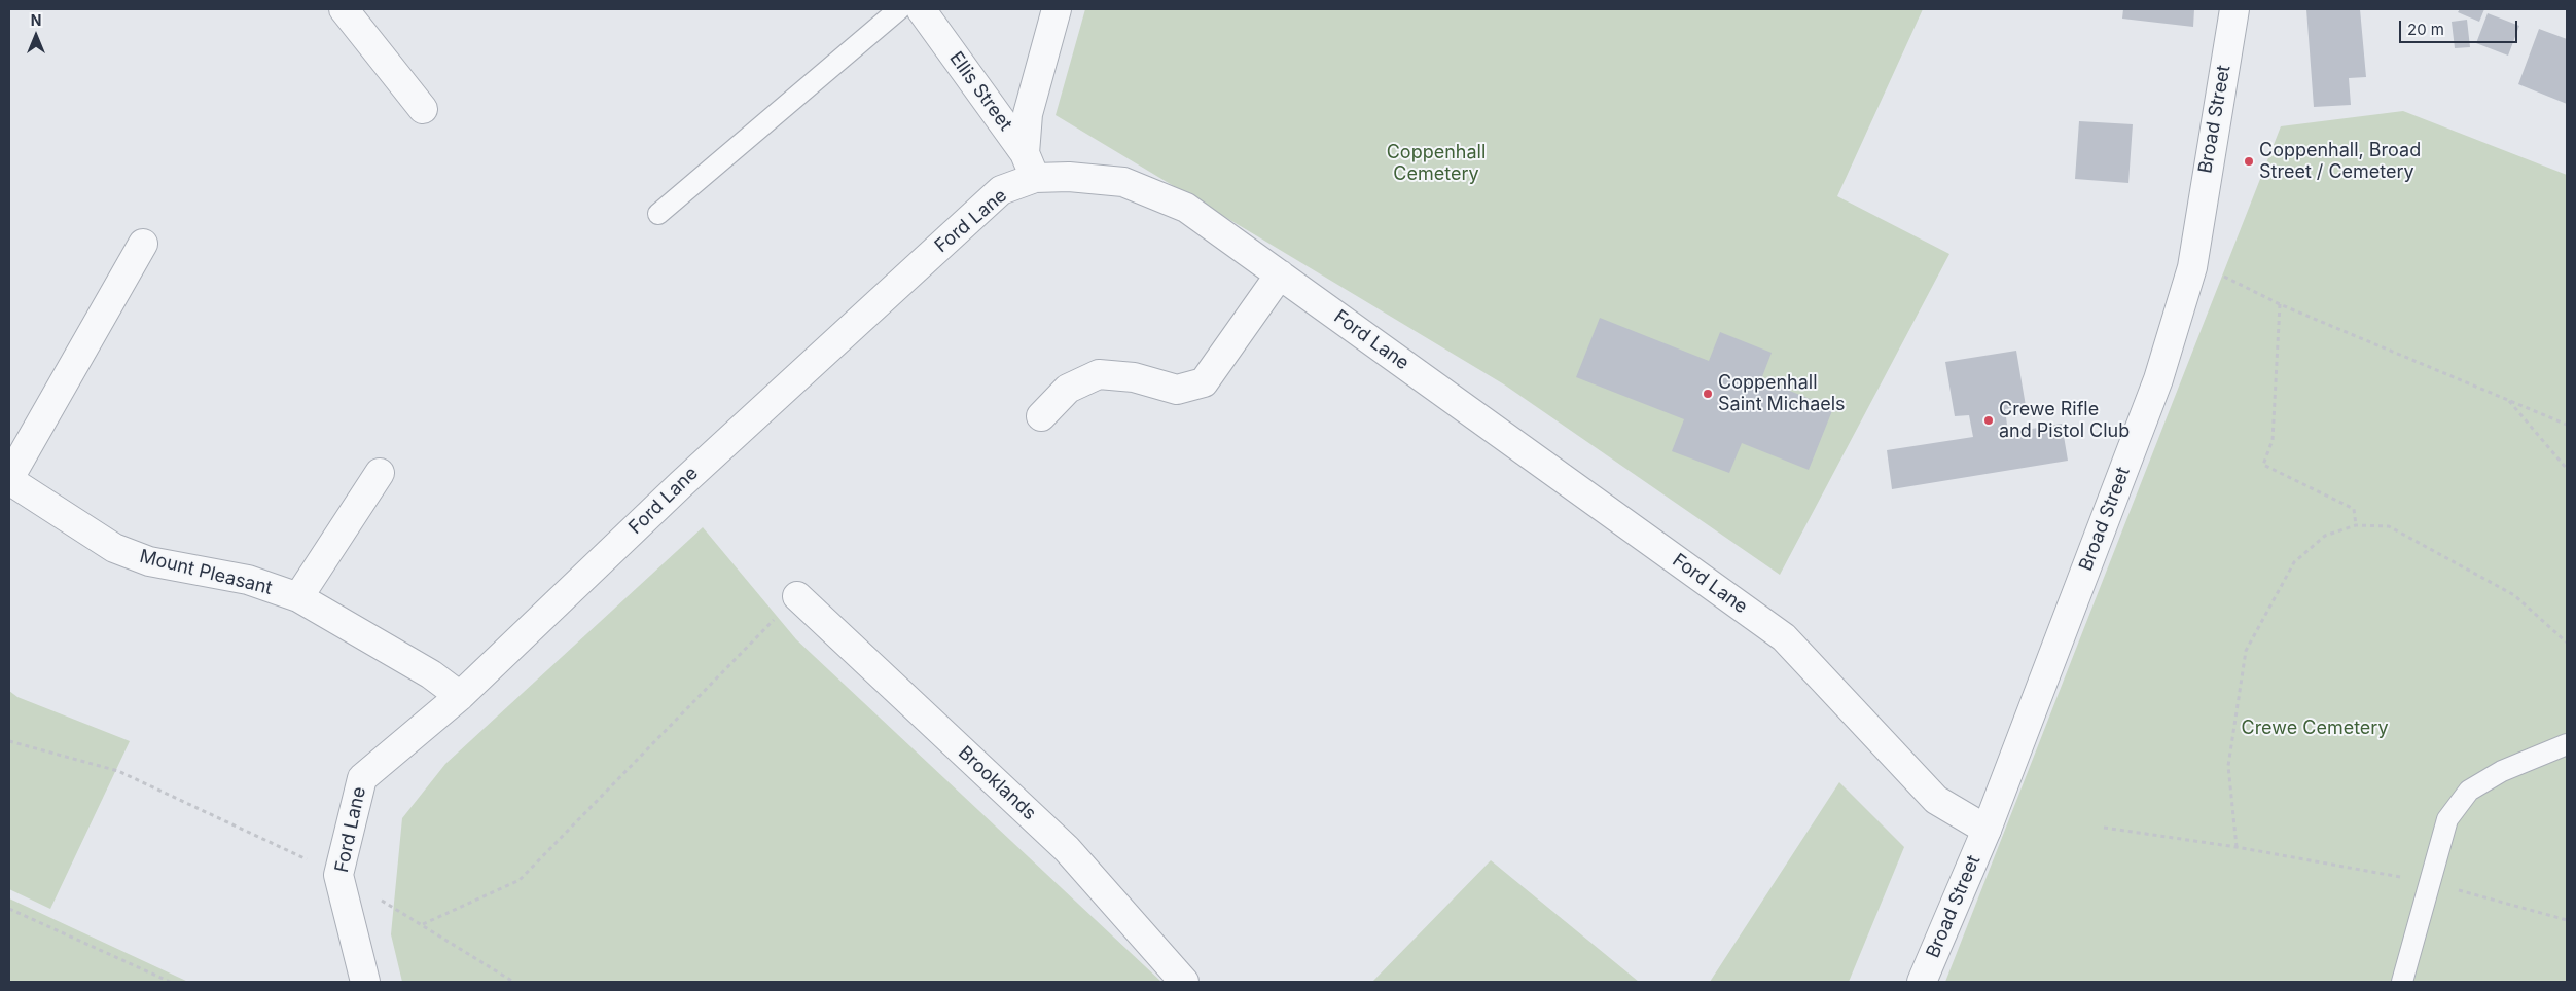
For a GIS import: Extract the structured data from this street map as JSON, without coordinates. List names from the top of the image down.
{
  "streets": {
    "street": [
      "Ellis Street",
      "Broad Street",
      "Ford Lane",
      "Mount Pleasant",
      "Brooklands"
    ]
  },
  "crossings": [
    ["Ellis Street", "Ford Lane"],
    ["Broad Street", "Ford Lane"],
    ["Ford Lane", "Mount Pleasant"]
  ],
  "parks": ["Coppenhall Cemetery", "Crewe Cemetery"],
  "places": ["Coppenhall, Broad Street / Cemetery", "Coppenhall Saint Michaels", "Crewe Rifle and Pistol Club"],
  "scale_bar": "20 m",
  "north": "top"
}
